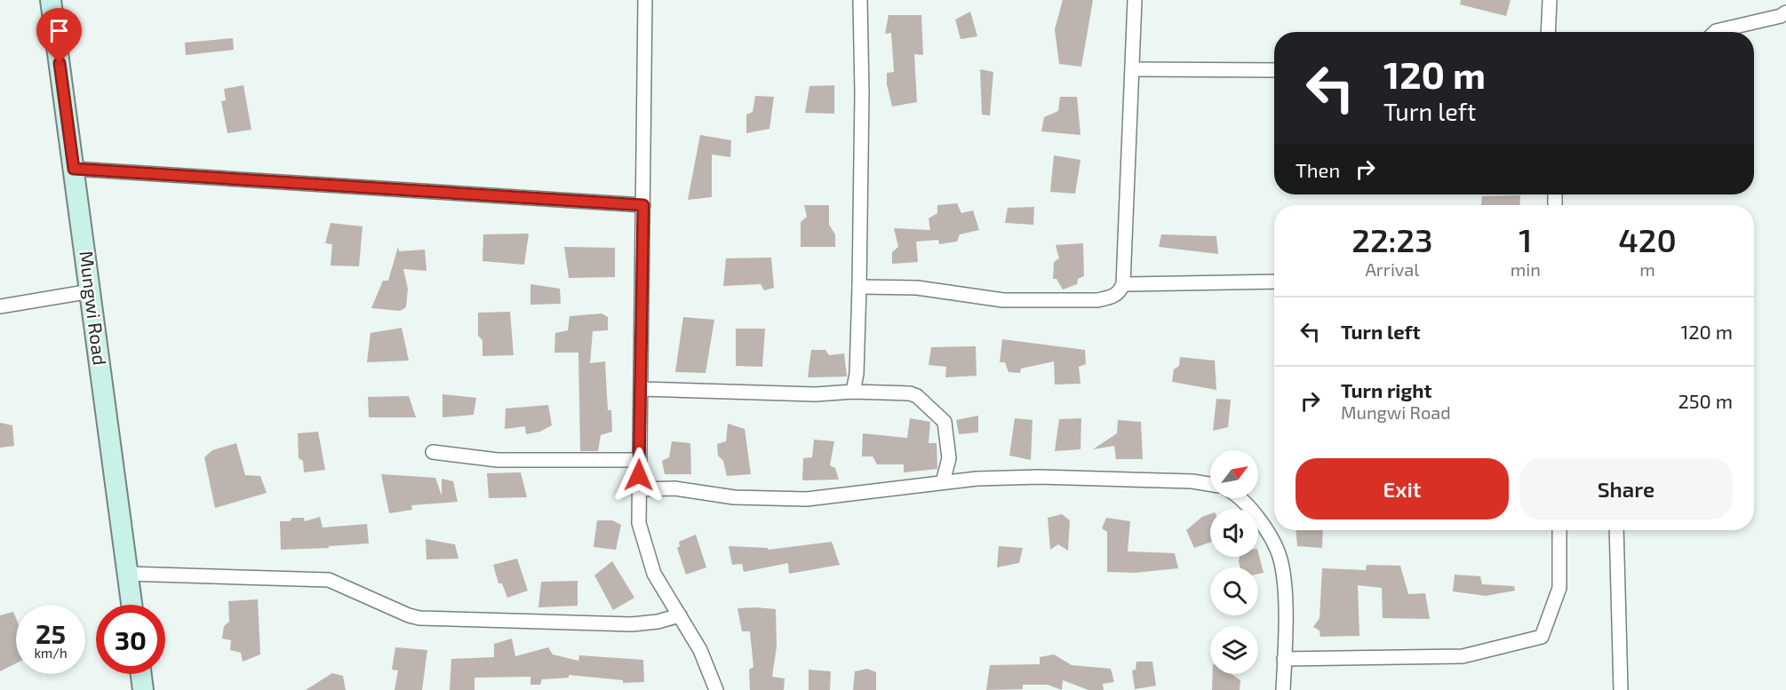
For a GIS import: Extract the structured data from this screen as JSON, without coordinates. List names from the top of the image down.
{
  "streets": {
    "main road": ["Mungwi Road"]
  },
  "north": "top right",
  "page": {
    "turn": ["120 m", "Turn left"],
    "then": "Then",
    "eta": [
      "22:23",
      "Arrival",
      "1",
      "min",
      "420",
      "m"
    ],
    "list": [
      {
        "name": "Turn left",
        "value": "120 m"
      },
      {
        "name": "Turn right",
        "note": "Mungwi Road",
        "value": "250 m"
      }
    ],
    "buttons": ["Exit", "Share"],
    "speed": "25 km/h",
    "limit": "30"
  }
}
